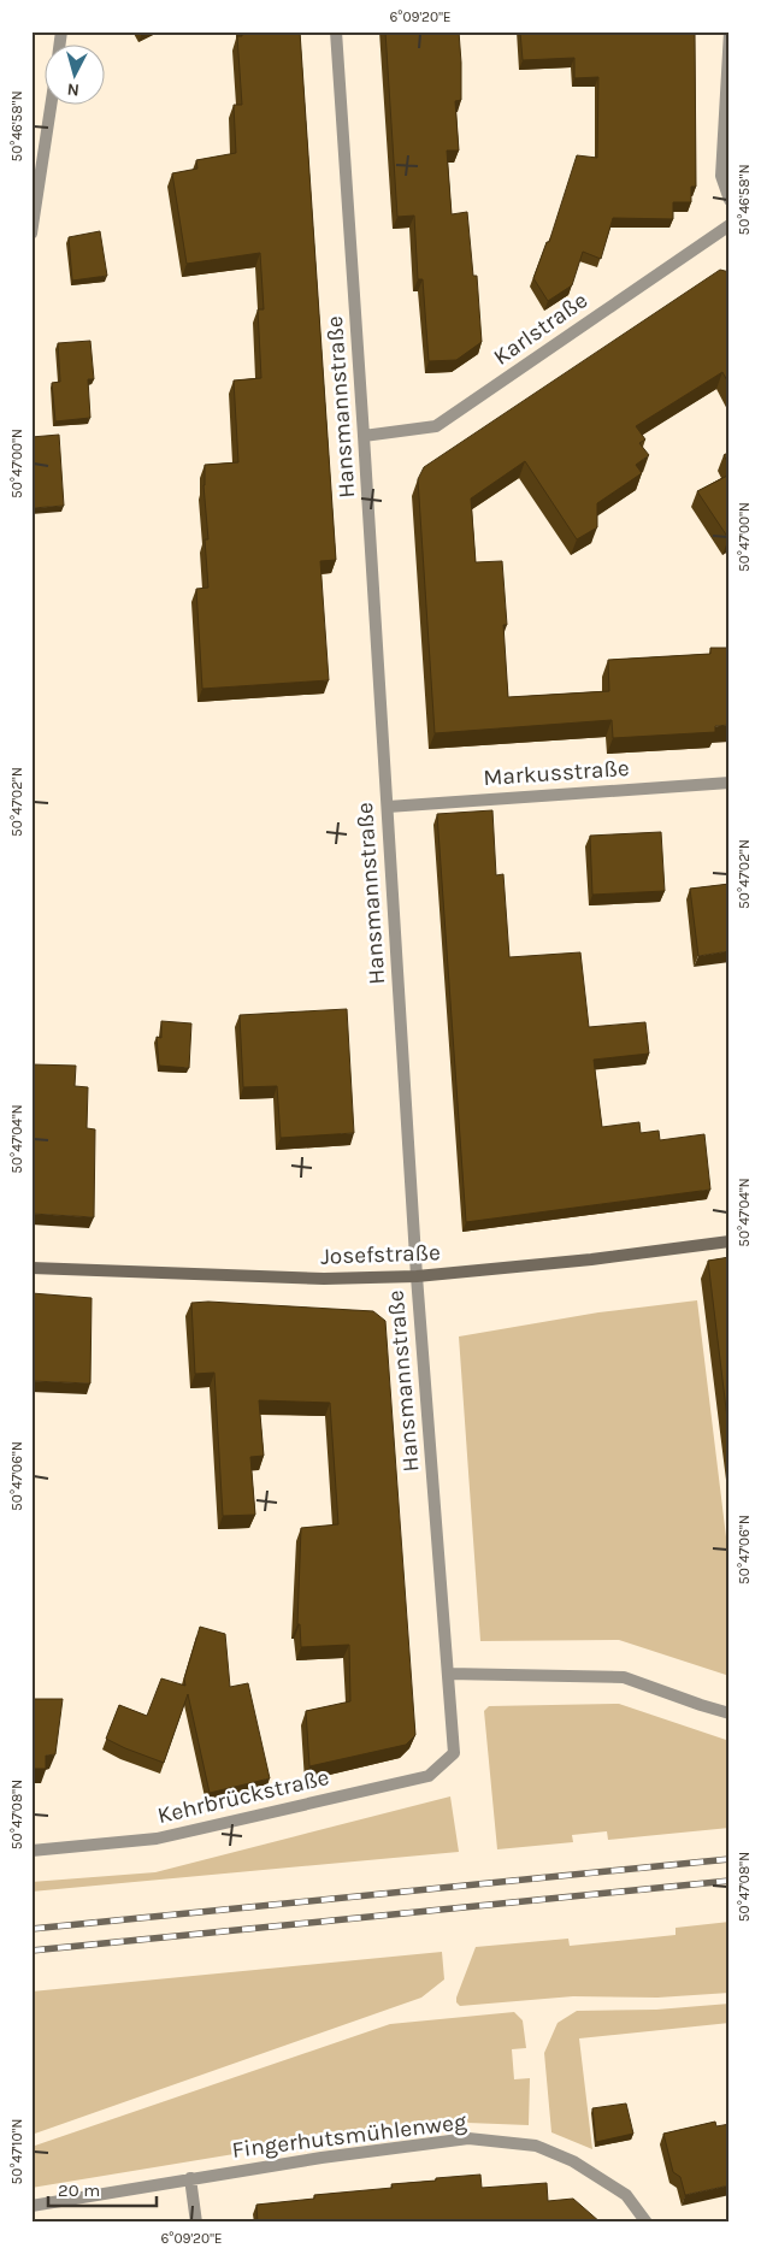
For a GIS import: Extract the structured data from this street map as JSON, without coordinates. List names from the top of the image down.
{
  "streets": {
    "street": [
      "Karlstraße",
      "Hansmannstraße",
      "Markusstraße",
      "Josefstraße",
      "Kehrbrückstraße",
      "Fingerhutsmühlenweg"
    ]
  },
  "crossings": [
    ["Karlstraße", "Hansmannstraße"],
    ["Hansmannstraße", "Markusstraße"],
    ["Hansmannstraße", "Josefstraße"],
    ["Hansmannstraße", "Kehrbrückstraße"]
  ],
  "scale_bar": "20 m",
  "north": "bottom",
  "coordinates": [
    "6°09'20\"E",
    "50°46'58\"N",
    "50°47'00\"N",
    "50°47'02\"N",
    "50°47'04\"N",
    "50°47'06\"N",
    "50°47'08\"N",
    "50°47'10\"N"
  ]
}
